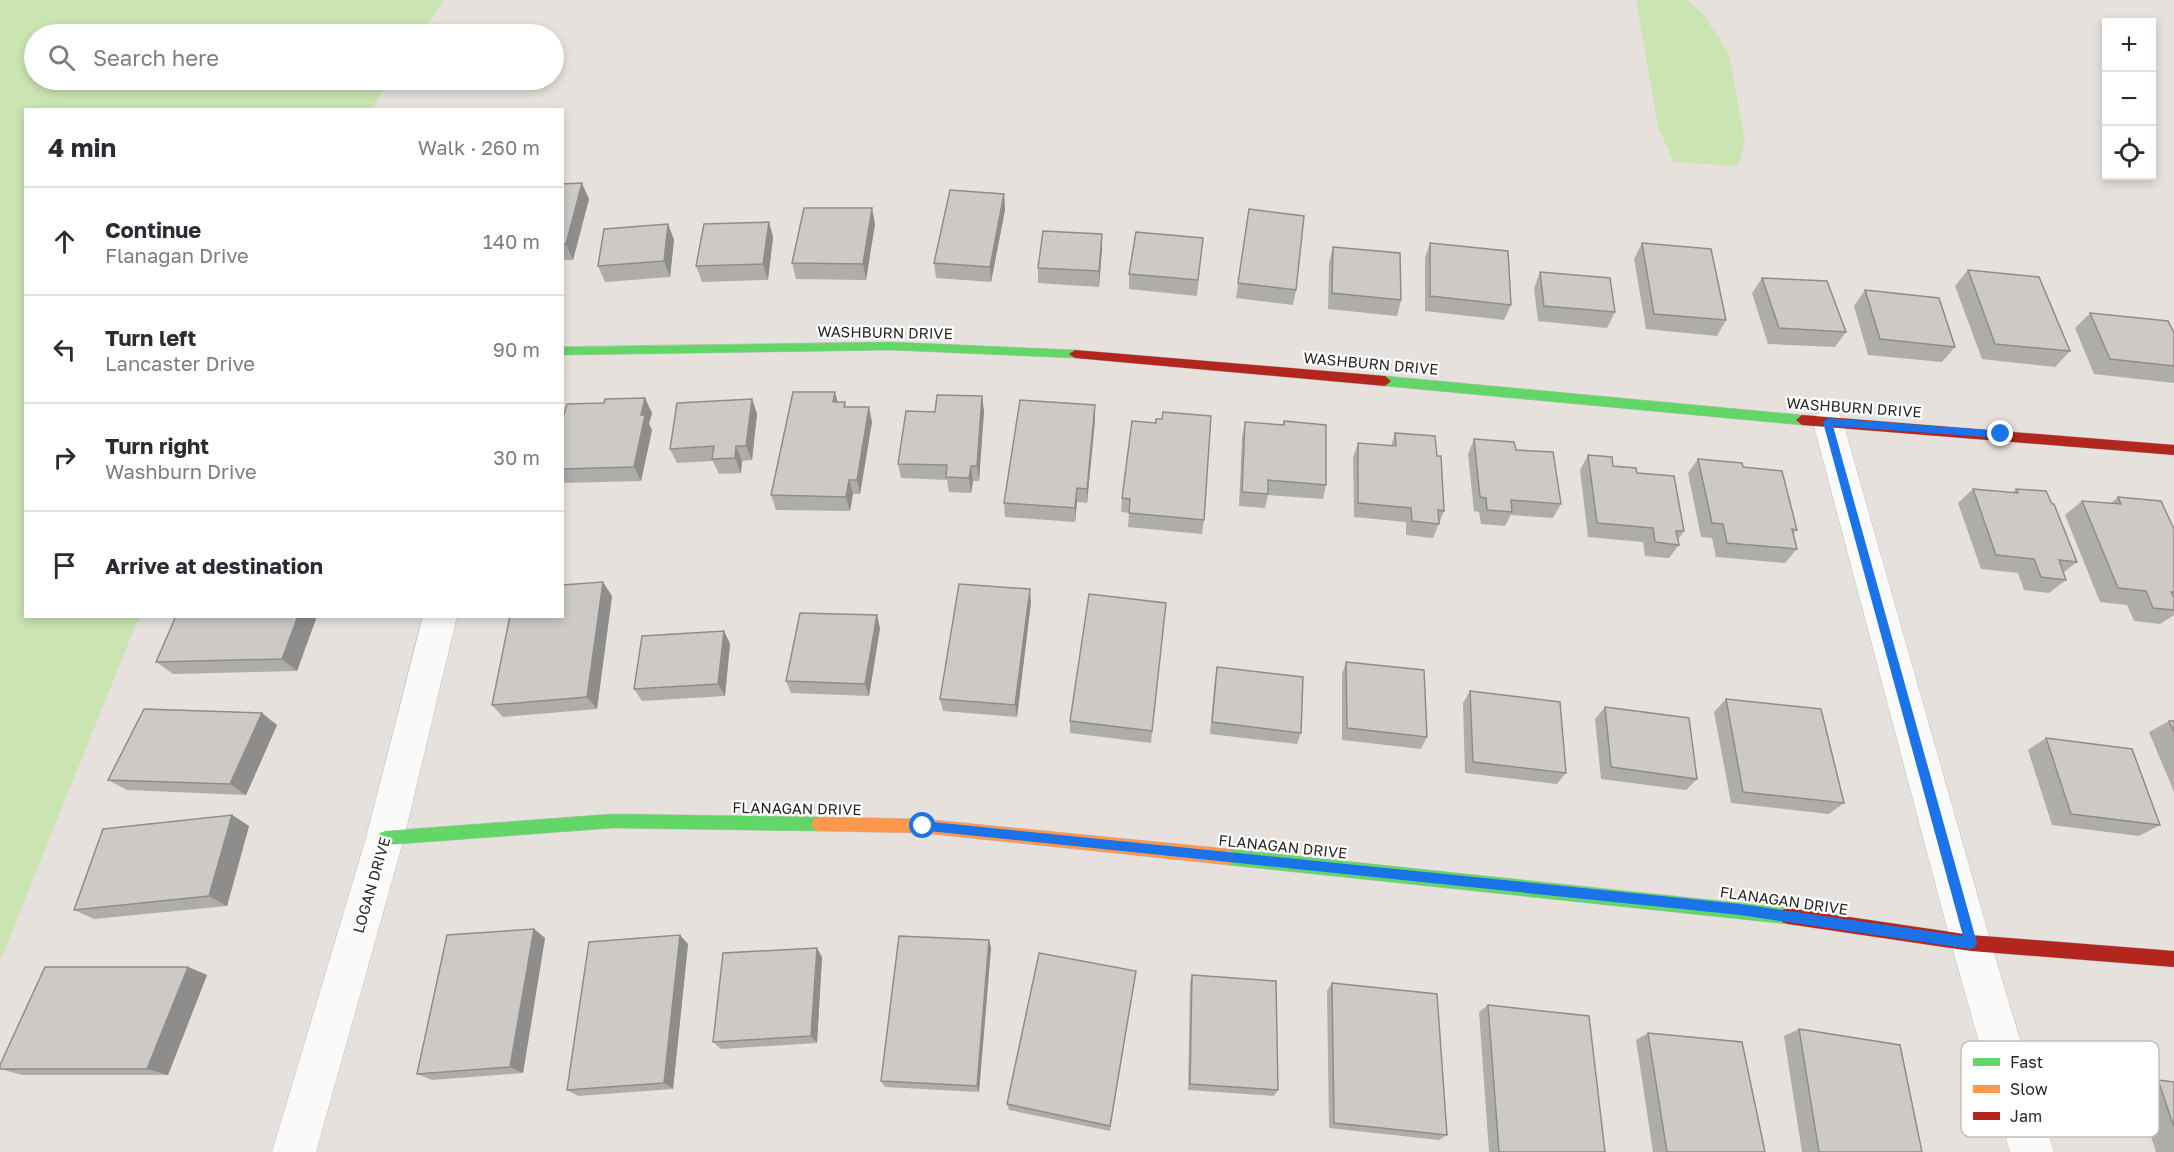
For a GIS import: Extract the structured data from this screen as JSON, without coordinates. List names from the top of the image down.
{
  "streets": {
    "street": ["WASHBURN DRIVE", "FLANAGAN DRIVE", "LOGAN DRIVE"]
  },
  "crossings": [
    ["FLANAGAN DRIVE", "LOGAN DRIVE"]
  ],
  "legend": ["Fast", "Slow", "Jam"],
  "page": {
    "map_buttons": ["+", "−"],
    "search": "Search here",
    "heading": ["4 min", "Walk · 260 m"],
    "list": [
      ["Continue", "Flanagan Drive", "140 m"],
      ["Turn left", "Lancaster Drive", "90 m"],
      ["Turn right", "Washburn Drive", "30 m"],
      "Arrive at destination"
    ]
  }
}
